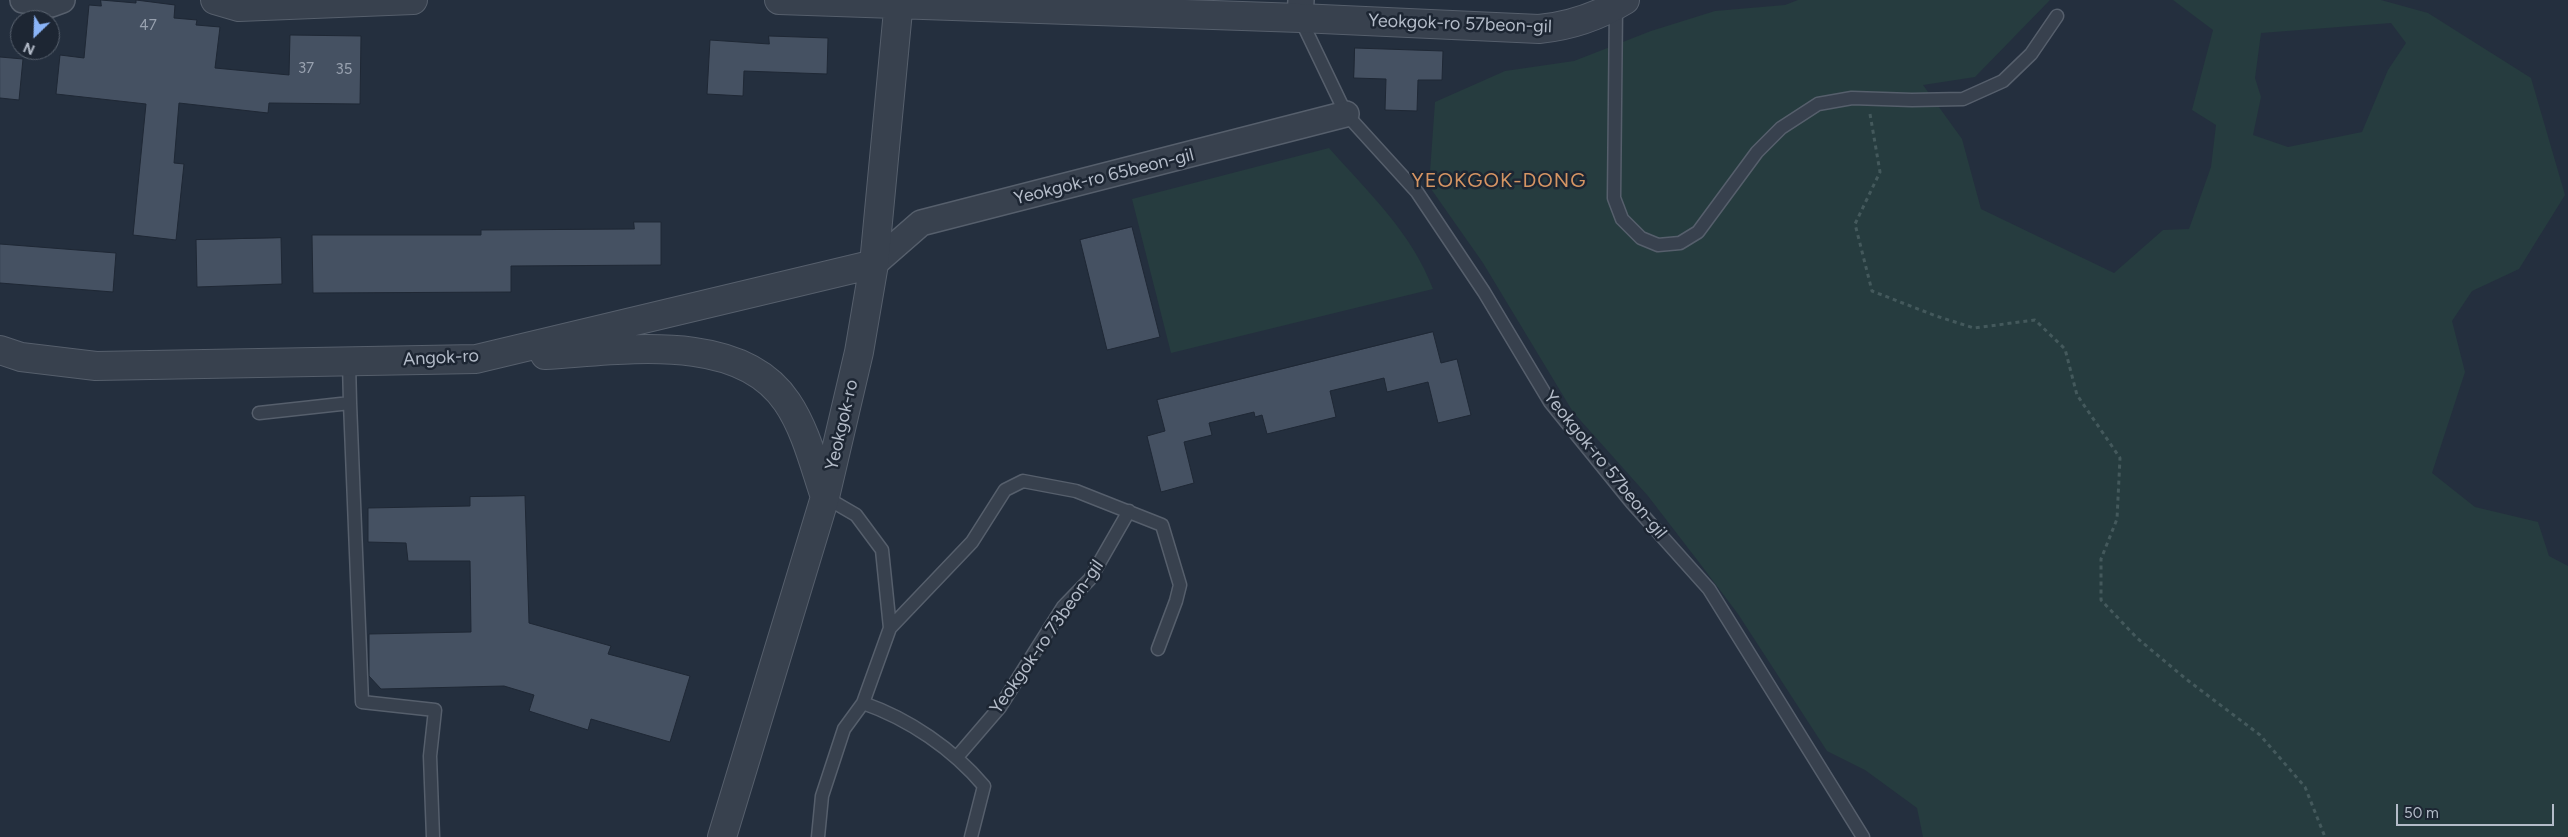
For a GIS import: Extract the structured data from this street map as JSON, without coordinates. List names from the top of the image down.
{
  "streets": {
    "street": [
      "Yeokgok-ro 57beon-gil",
      "Yeokgok-ro 65beon-gil",
      "Angok-ro",
      "Yeokgok-ro"
    ],
    "lane": ["Yeokgok-ro 73beon-gil"]
  },
  "crossings": [
    ["Yeokgok-ro 57beon-gil", "Yeokgok-ro 65beon-gil"],
    ["Yeokgok-ro 57beon-gil", "Yeokgok-ro"],
    ["Yeokgok-ro 65beon-gil", "Angok-ro"],
    ["Yeokgok-ro 65beon-gil", "Yeokgok-ro"],
    ["Angok-ro", "Yeokgok-ro"]
  ],
  "districts": ["YEOKGOK-DONG"],
  "house_numbers": ["47", "37", "35"],
  "scale_bar": "50 m",
  "north": "bottom left"
}
